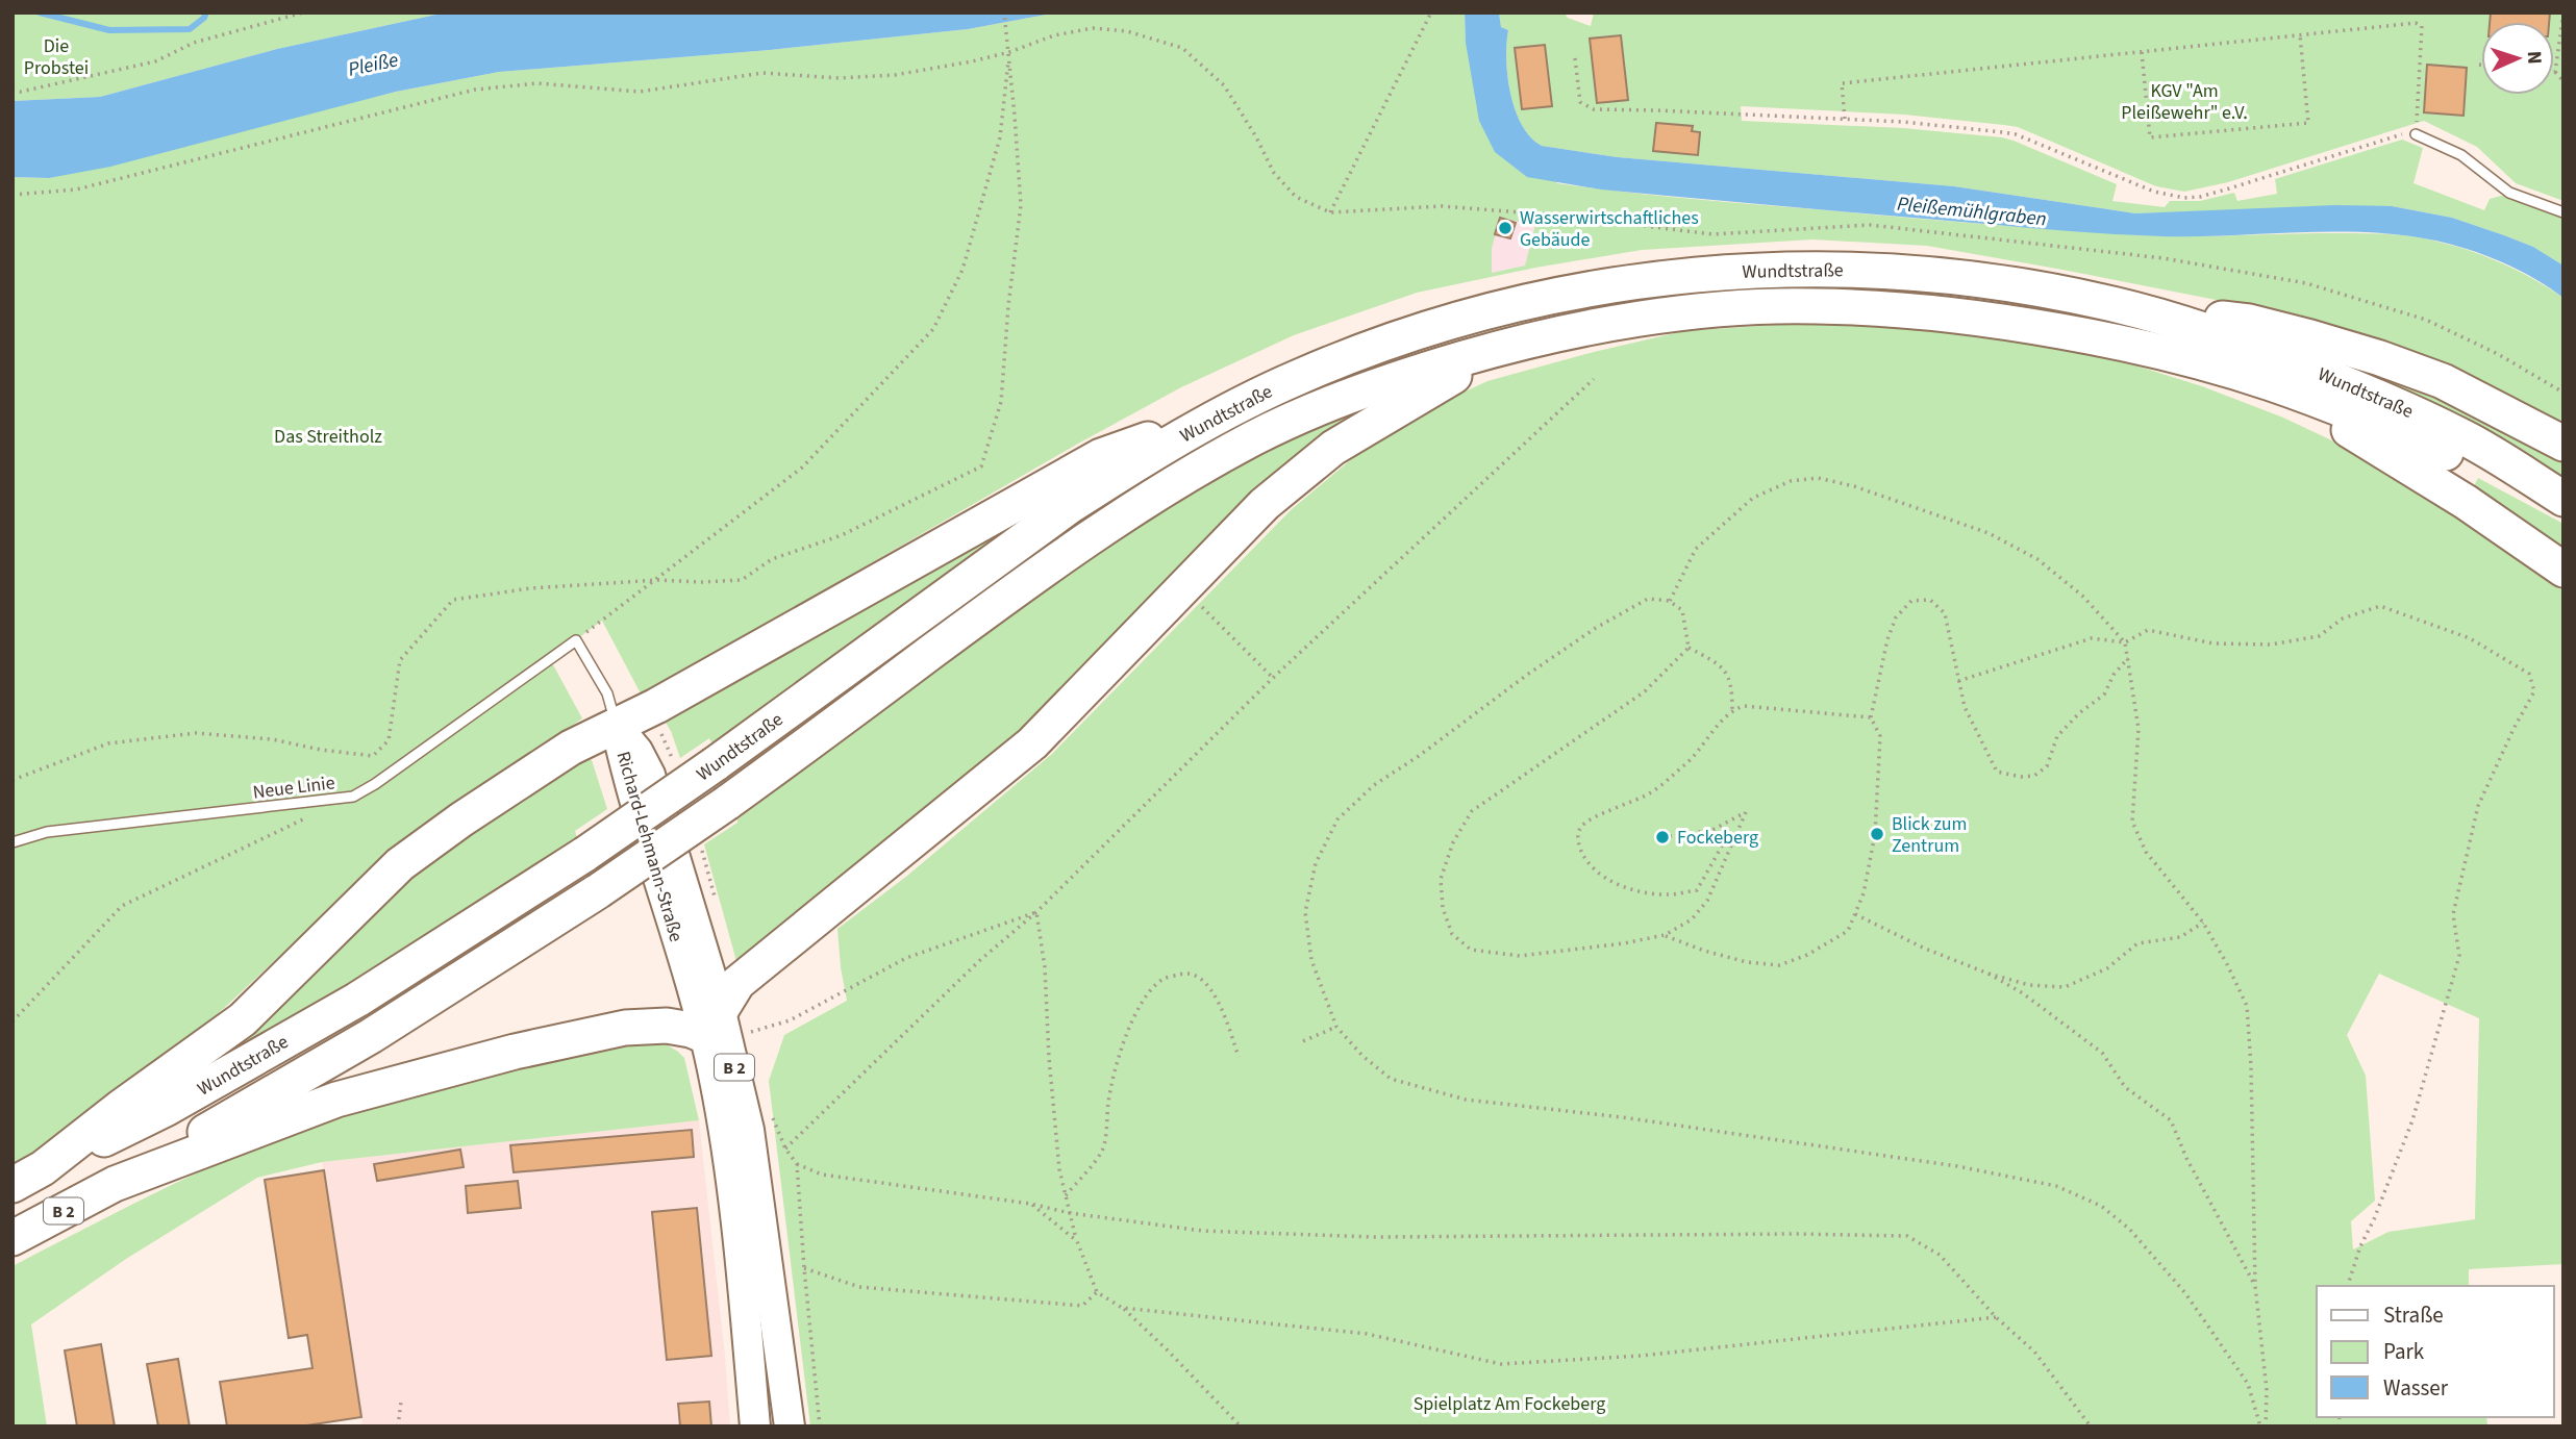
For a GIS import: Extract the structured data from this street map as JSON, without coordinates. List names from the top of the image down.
{
  "streets": {
    "highway": ["Wundtstraße", "B 2"],
    "main road": ["Richard-Lehmann-Straße"],
    "lane": ["Neue Linie"]
  },
  "crossings": [
    ["Wundtstraße", "B 2"],
    ["Richard-Lehmann-Straße", "B 2"]
  ],
  "water": ["Pleiße", "Pleißemühlgraben"],
  "parks": [
    "Die Probstei",
    "KGV \"Am Pleißewehr\" e.V.",
    "Das Streitholz",
    "Spielplatz Am Fockeberg"
  ],
  "places": ["Wasserwirtschaftliches Gebäude", "Blick zum Zentrum", "Fockeberg"],
  "legend": ["Straße", "Park", "Wasser"],
  "north": "right"
}
